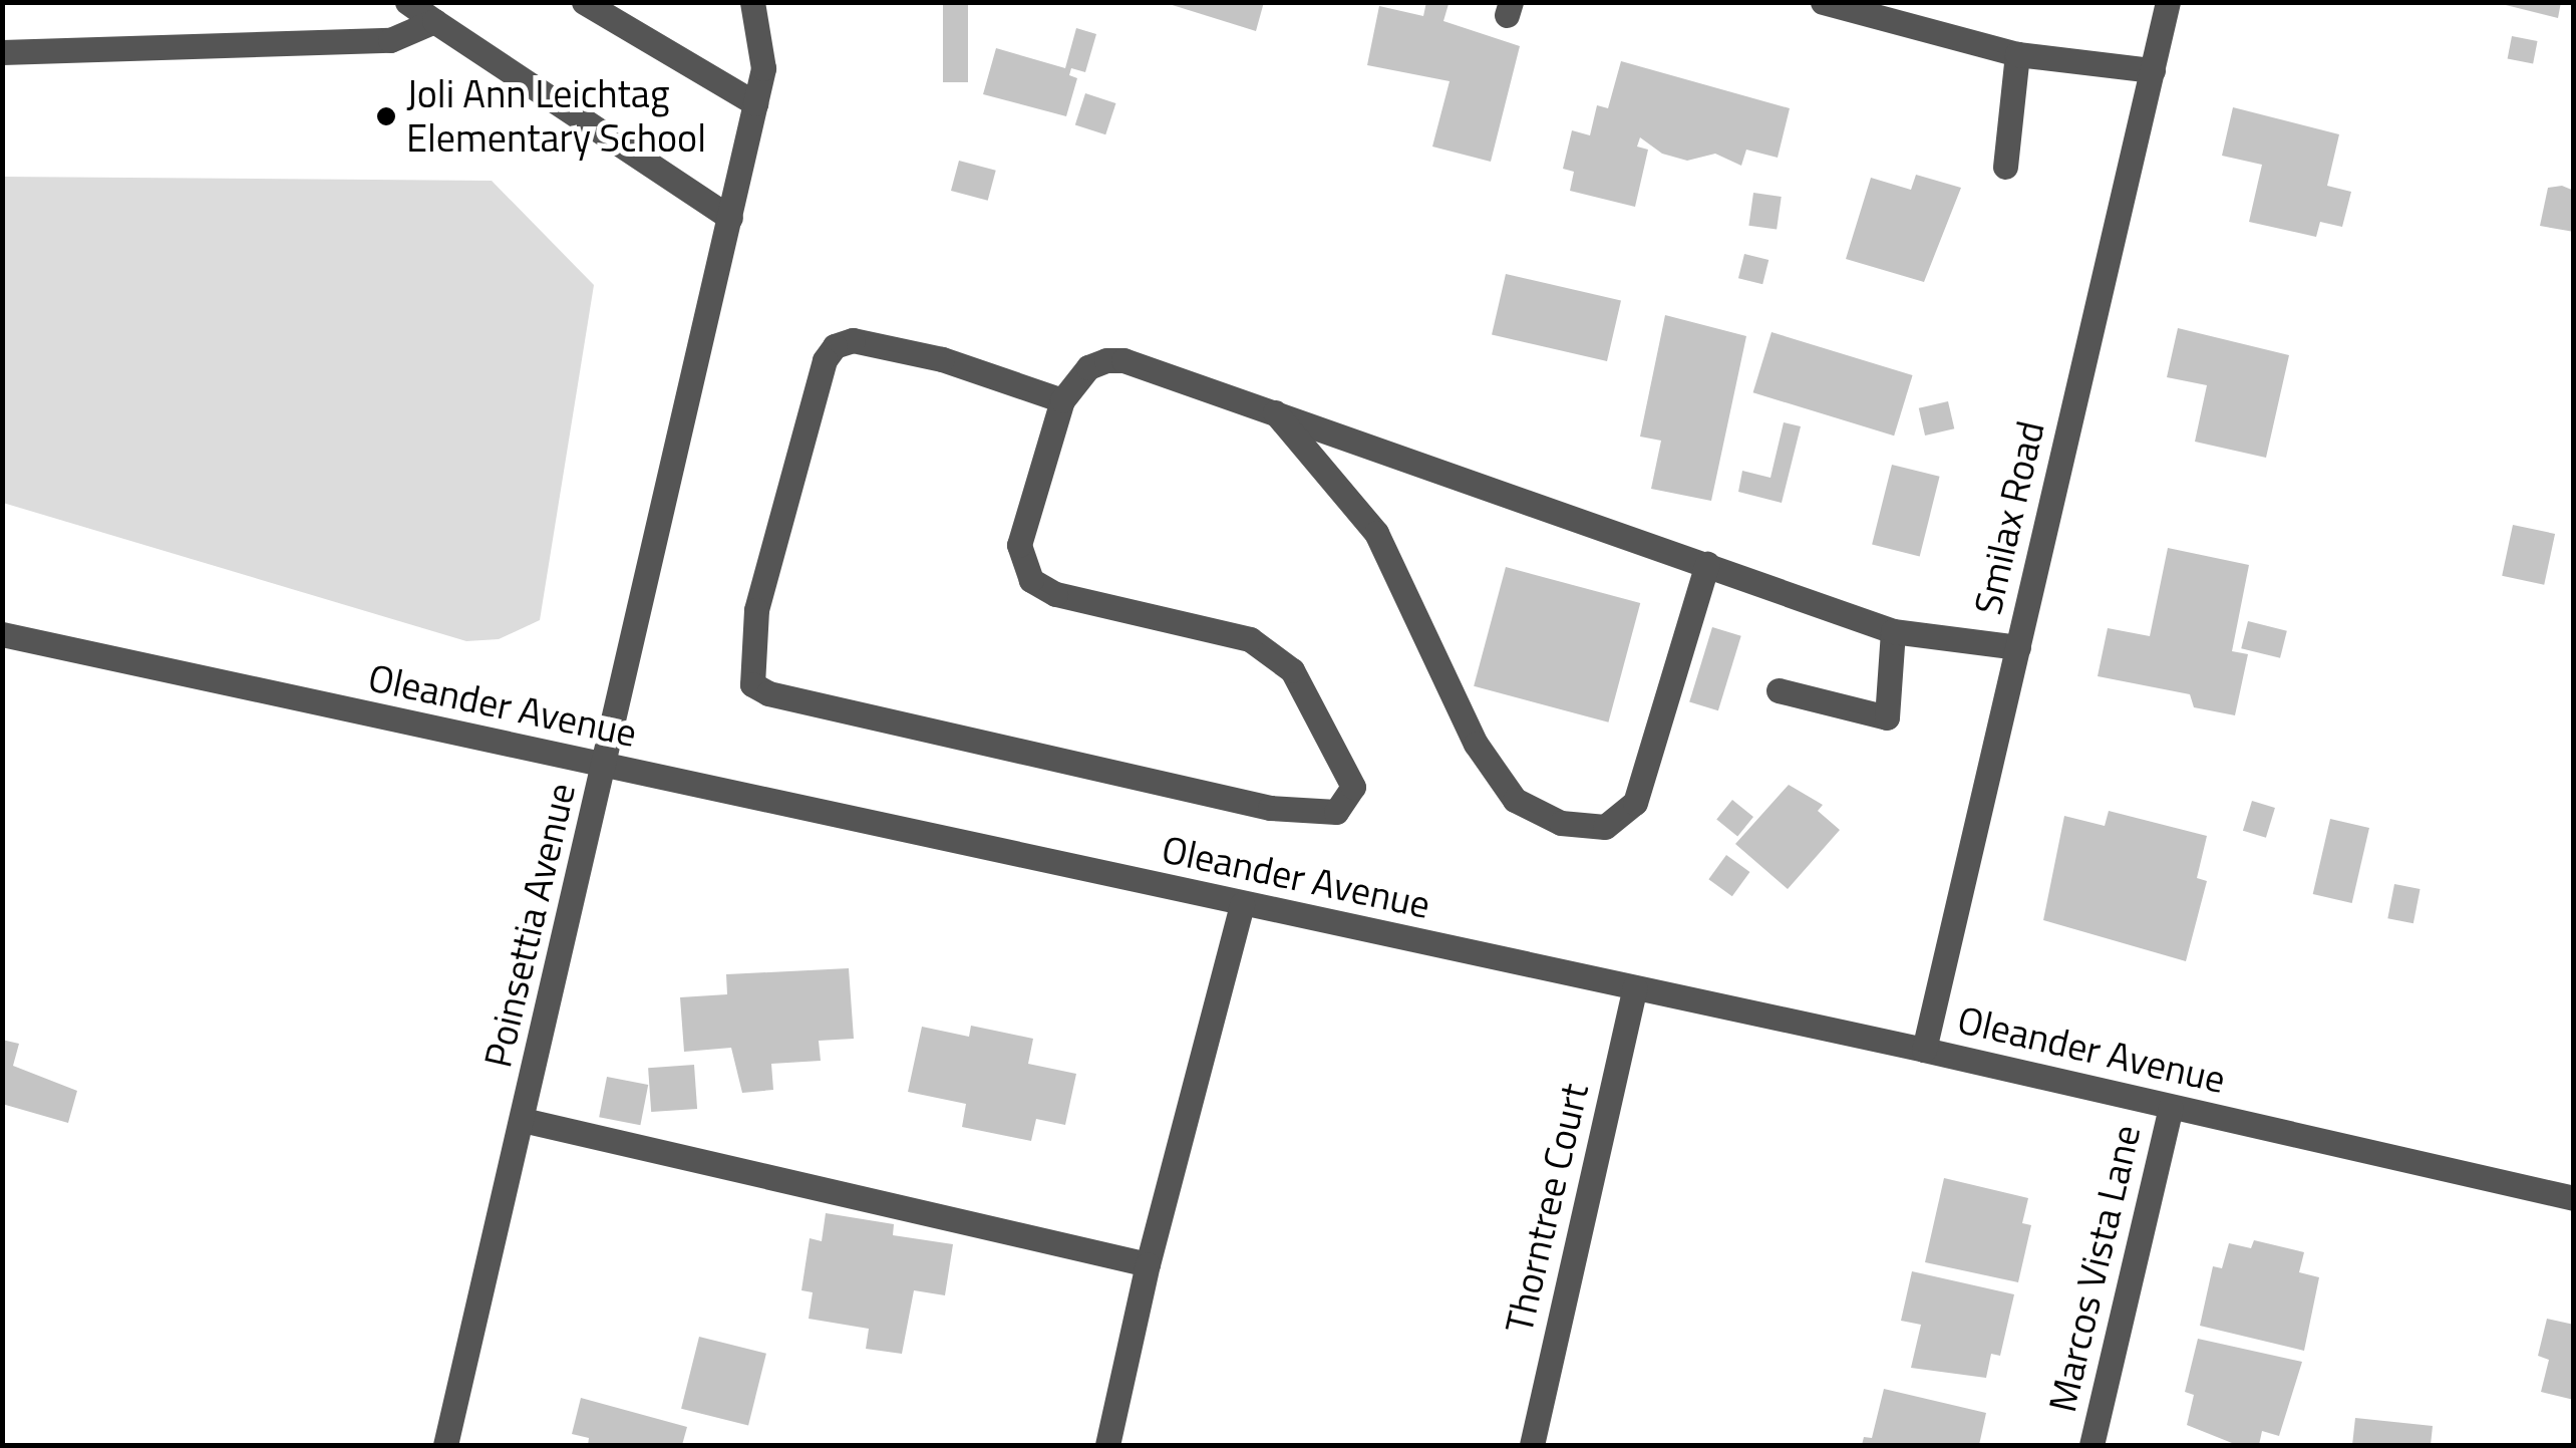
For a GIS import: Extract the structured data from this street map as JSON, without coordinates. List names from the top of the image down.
{
  "streets": {
    "street": [
      "Smilax Road",
      "Oleander Avenue",
      "Poinsettia Avenue",
      "Thorntree Court",
      "Marcos Vista Lane"
    ]
  },
  "crossings": [
    ["Smilax Road", "Oleander Avenue"],
    ["Oleander Avenue", "Poinsettia Avenue"],
    ["Oleander Avenue", "Thorntree Court"],
    ["Oleander Avenue", "Marcos Vista Lane"]
  ],
  "places": ["Joli Ann Leichtag Elementary School"]
}
